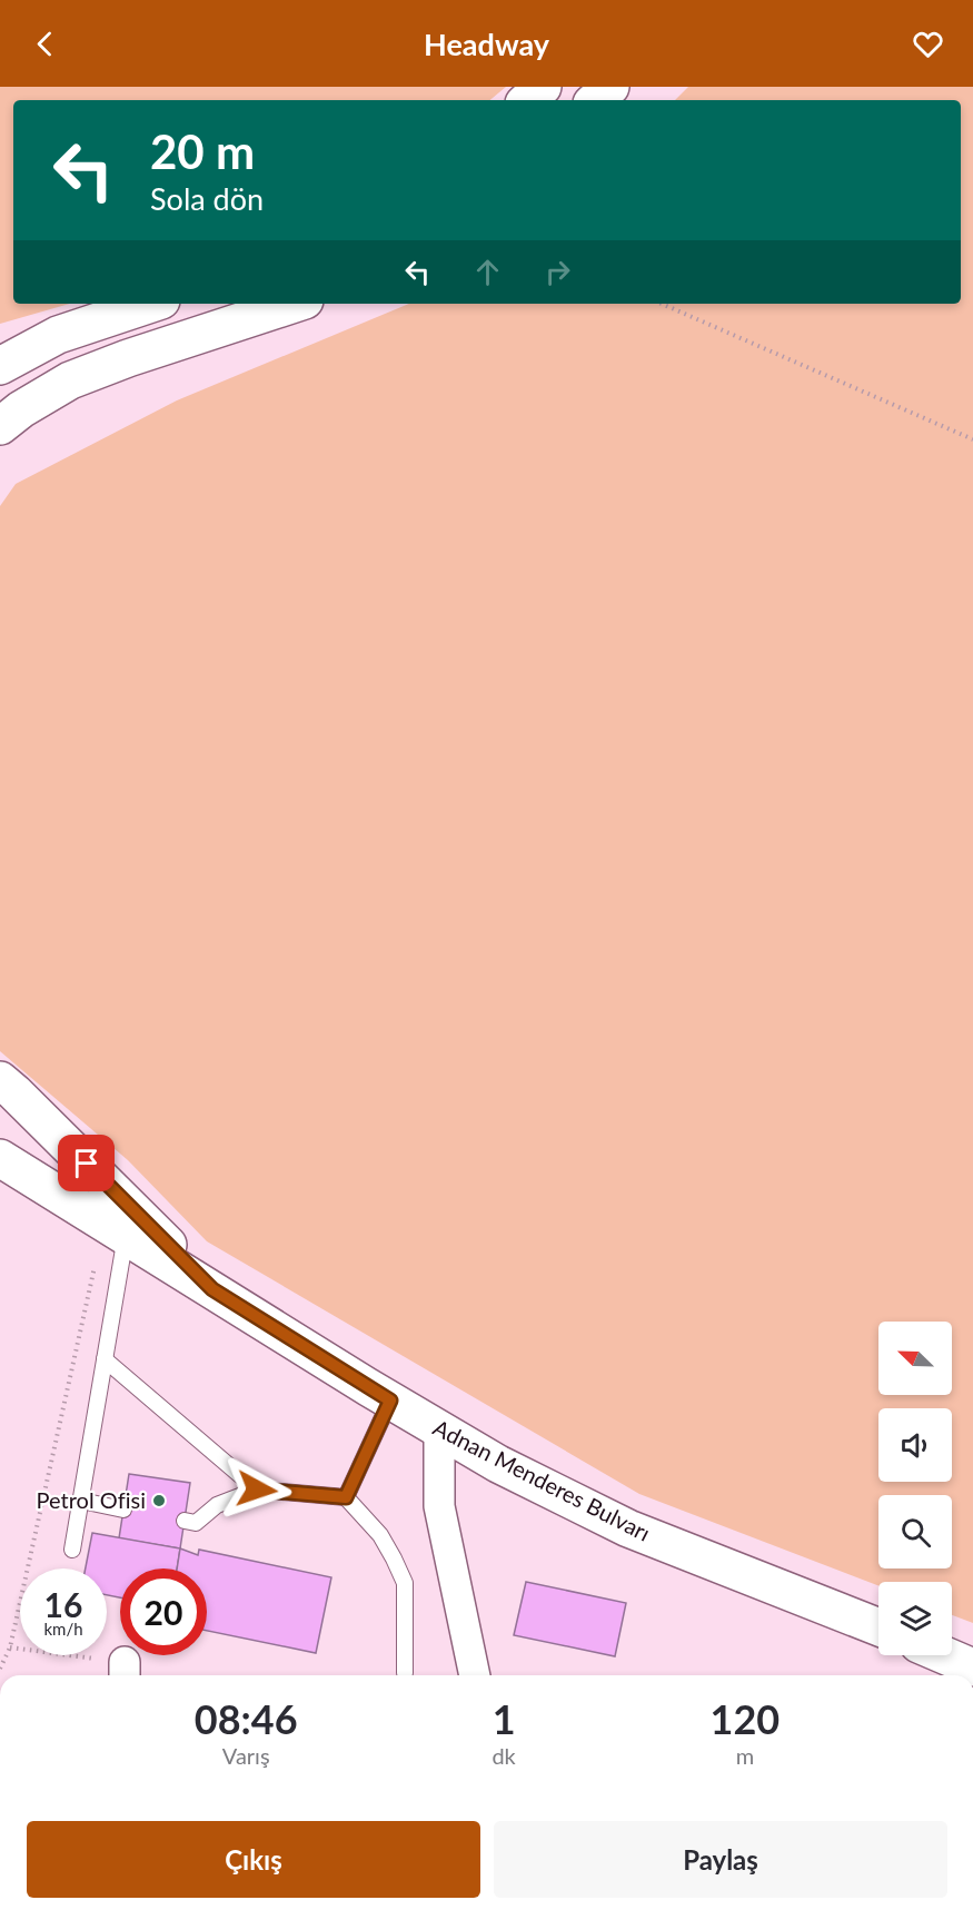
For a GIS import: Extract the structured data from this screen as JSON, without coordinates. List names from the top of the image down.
{
  "streets": {
    "main road": ["Adnan Menderes Bulvarı"]
  },
  "places": ["Petrol Ofisi"],
  "north": "top left",
  "page": {
    "header": "Headway",
    "turn": ["20 m", "Sola dön"],
    "speed": "16 km/h",
    "limit": "20",
    "eta": [
      "08:46",
      "Varış",
      "1",
      "dk",
      "120",
      "m"
    ],
    "buttons": ["Çıkış", "Paylaş"]
  }
}
